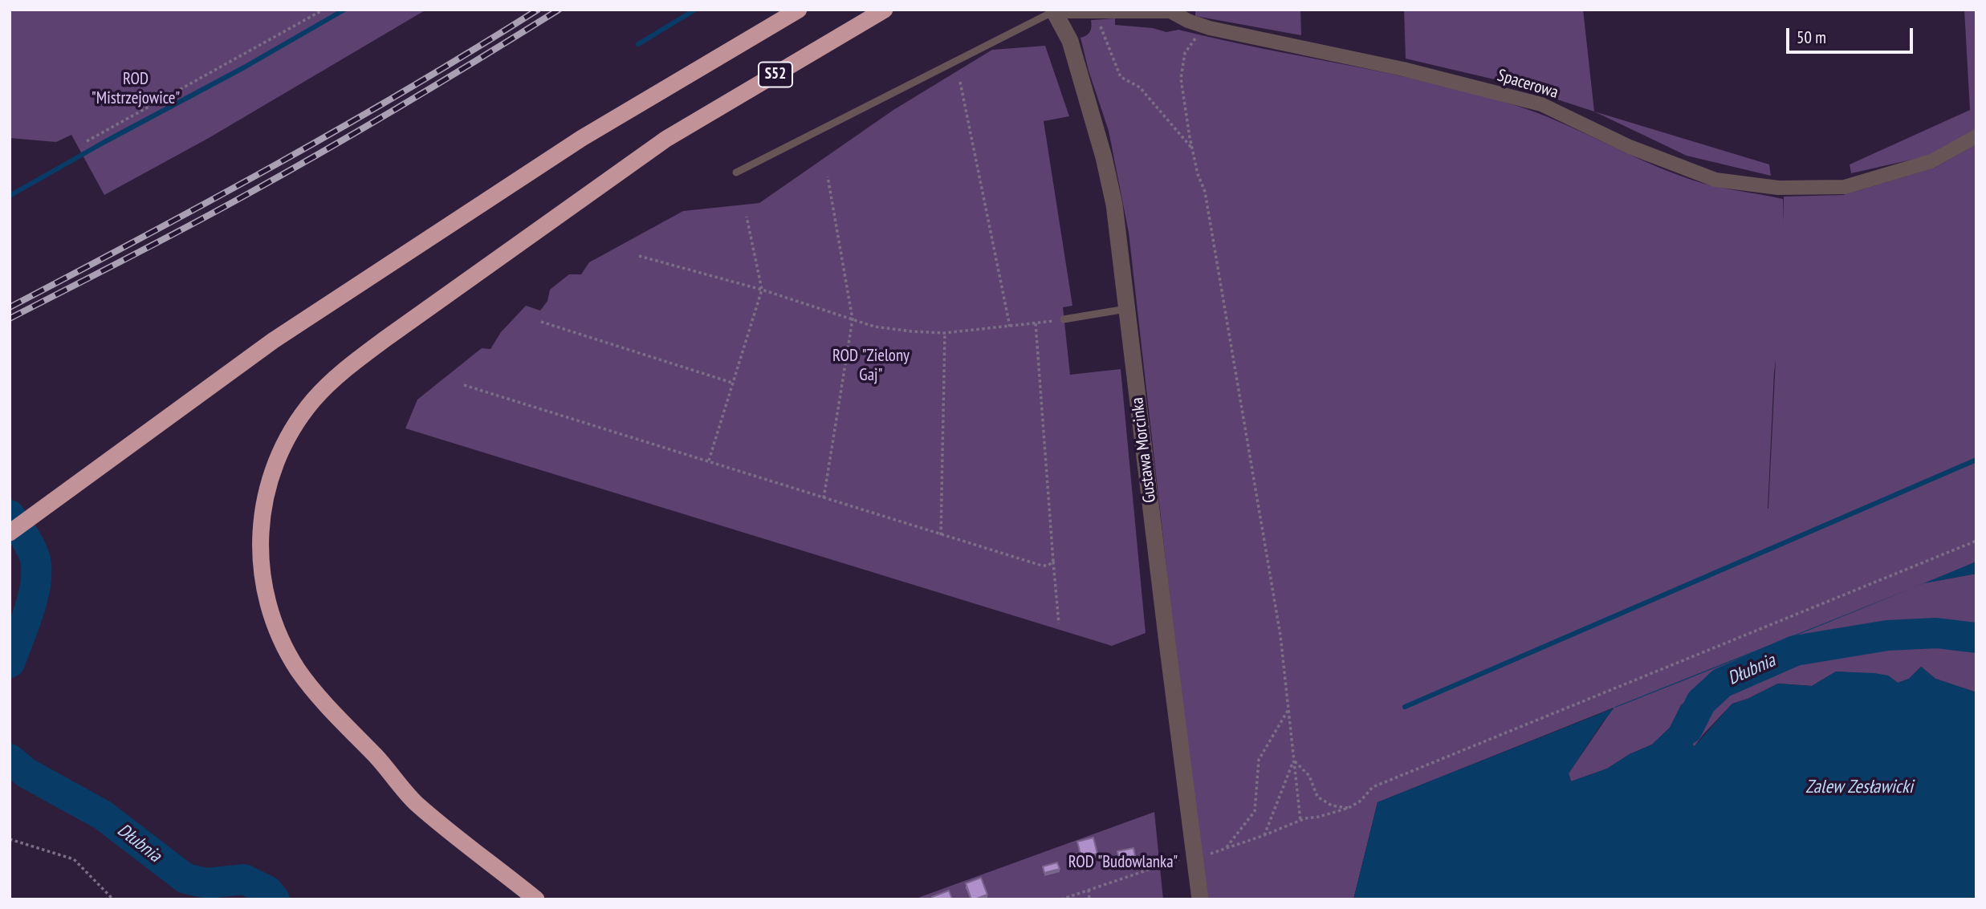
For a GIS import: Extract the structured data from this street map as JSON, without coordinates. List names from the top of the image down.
{
  "streets": {
    "highway": ["S52"],
    "street": ["Spacerowa", "Gustawa Morcinka"]
  },
  "crossings": [
    ["Spacerowa", "Gustawa Morcinka"]
  ],
  "water": ["Dłubnia", "Zalew Zesławicki"],
  "parks": ["ROD \"Mistrzejowice\"", "ROD \"Zielony Gaj\"", "ROD \"Budowlanka\""],
  "scale_bar": "50 m"
}
